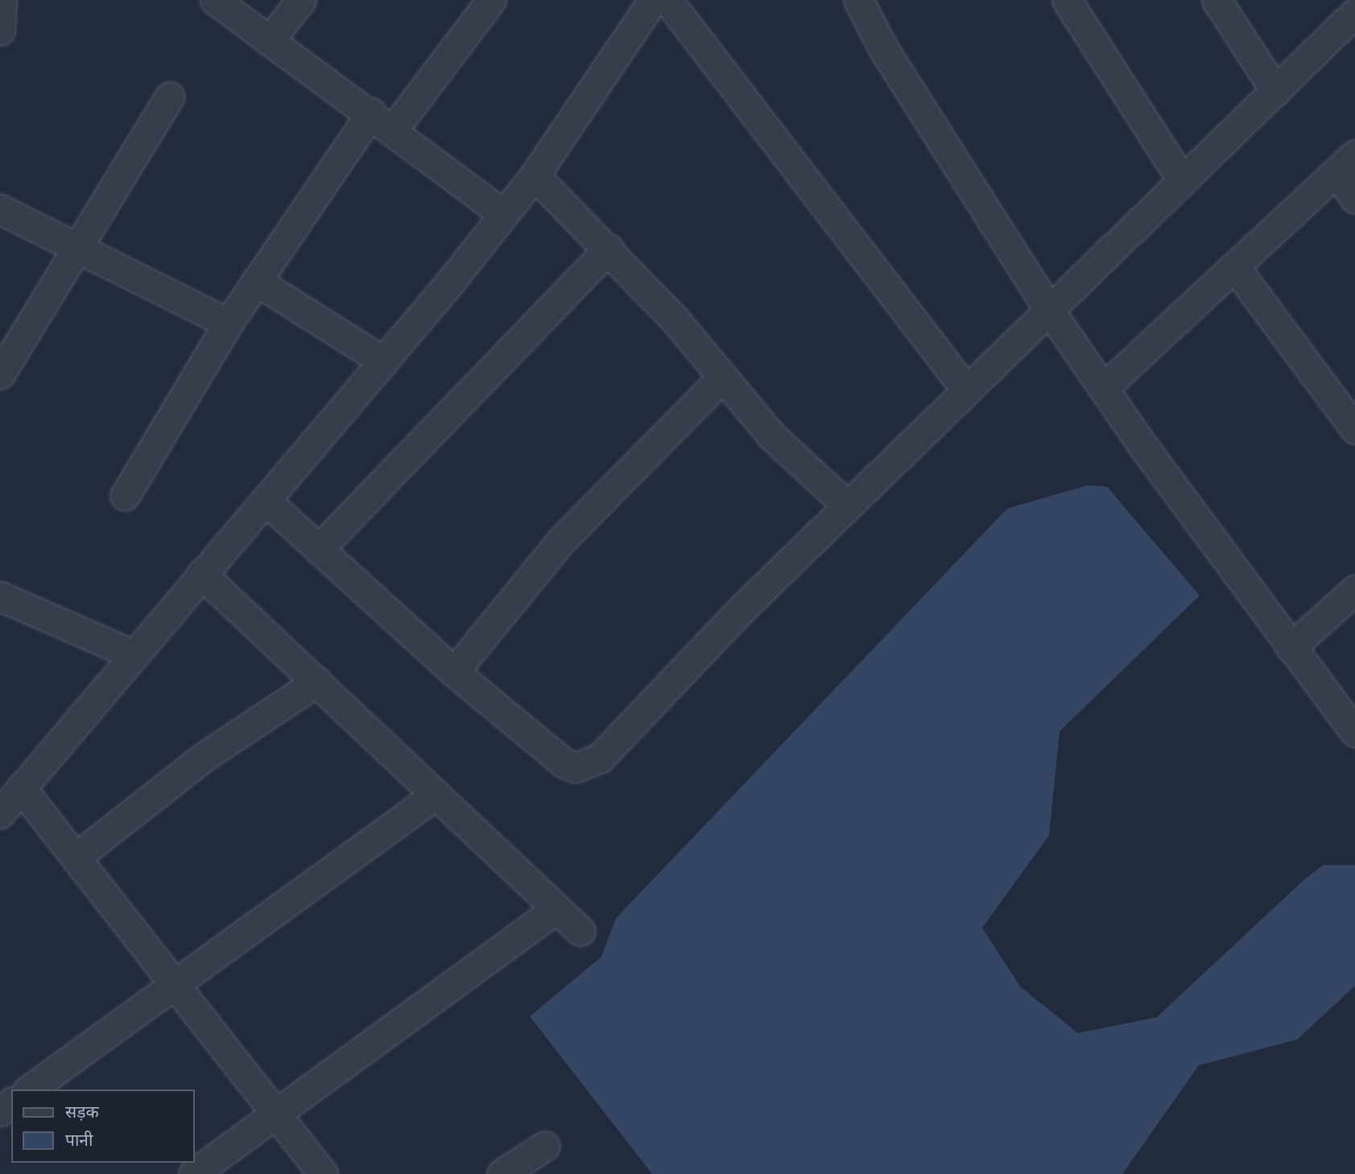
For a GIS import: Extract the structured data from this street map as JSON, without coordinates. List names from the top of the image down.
{
  "legend": ["सड़क", "पानी"]
}
